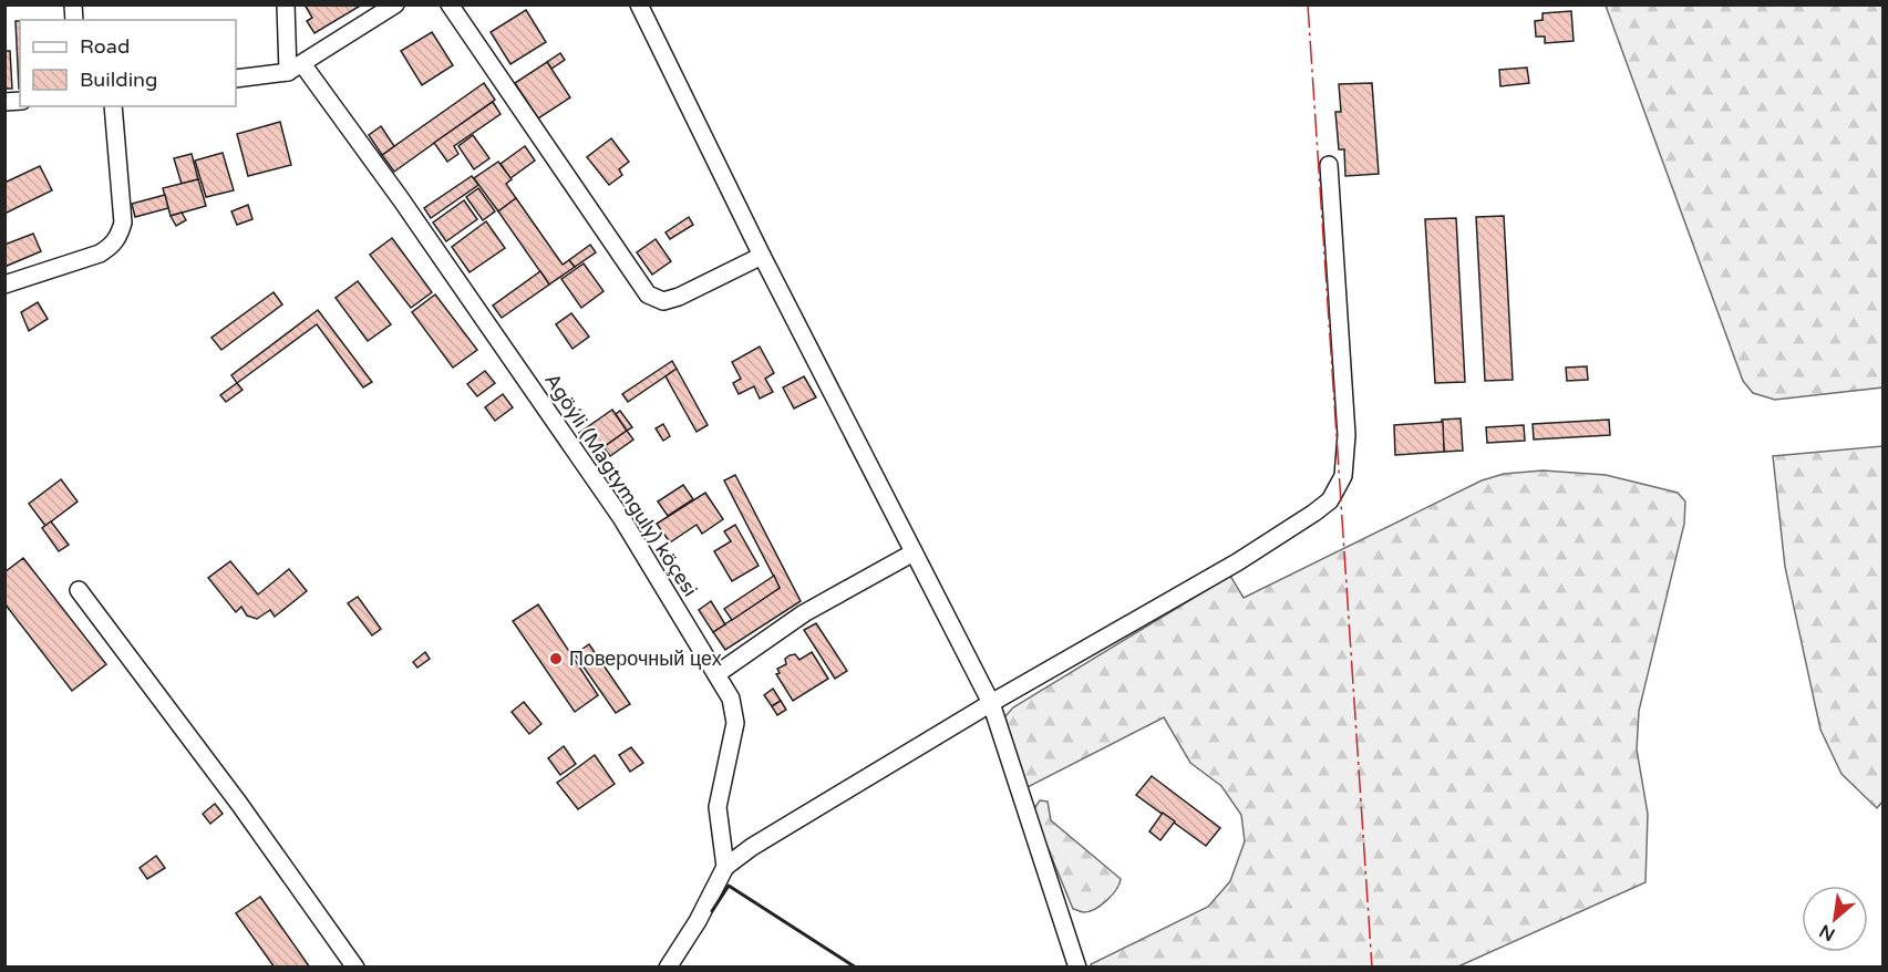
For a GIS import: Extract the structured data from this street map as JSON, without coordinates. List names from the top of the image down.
{
  "streets": {
    "street": ["Agöýli (Magtymguly) köçesi"]
  },
  "places": ["Поверочный цех"],
  "legend": ["Road", "Building"],
  "north": "bottom left"
}
